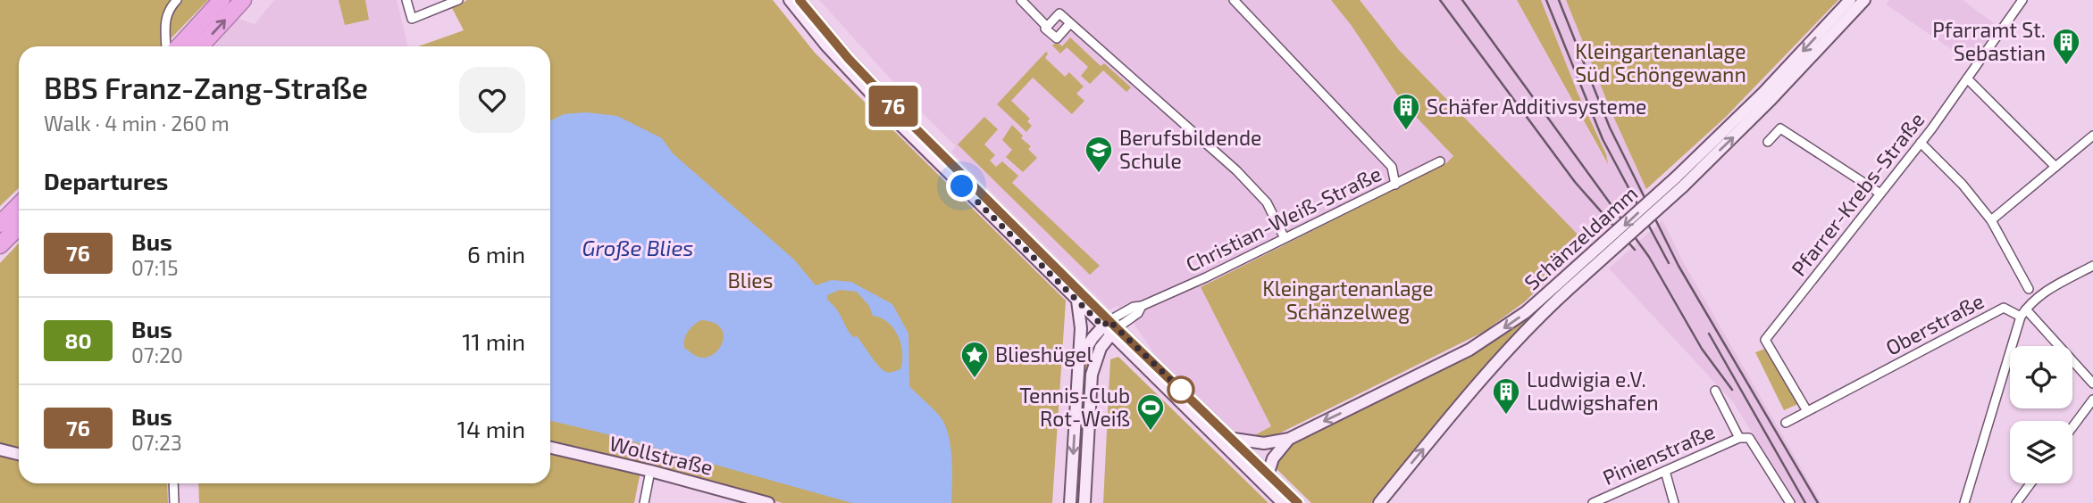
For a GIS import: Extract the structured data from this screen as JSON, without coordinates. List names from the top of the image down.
{
  "streets": {
    "main road": ["Schänzeldamm", "Wollstraße"],
    "street": [
      "Pfarrer-Krebs-Straße",
      "Christian-Weiß-Straße",
      "Oberstraße",
      "Pinienstraße"
    ]
  },
  "crossings": [
    ["Pfarrer-Krebs-Straße", "Oberstraße"]
  ],
  "water": ["Große Blies"],
  "parks": ["Kleingartenanlage Süd Schöngewann", "Blies", "Kleingartenanlage Schänzelweg"],
  "places": {
    "building": ["Pfarramt St. Sebastian", "Schäfer Additivsysteme", "Ludwigia e.V. Ludwigshafen"],
    "school or university": ["Berufsbildende Schule"],
    "place": ["Blieshügel"],
    "sports": ["Tennis-Club Rot-Weiß"]
  },
  "lines": ["bus line 76"],
  "page": {
    "on_map": "76",
    "heading": [
      ["BBS Franz-Zang-Straße", "Walk · 4 min · 260 m"],
      "Departures"
    ],
    "list": [
      {
        "mark": "76",
        "name": "Bus",
        "note": "07:15",
        "value": "6 min"
      },
      {
        "mark": "80",
        "name": "Bus",
        "note": "07:20",
        "value": "11 min"
      },
      {
        "mark": "76",
        "name": "Bus",
        "note": "07:23",
        "value": "14 min"
      }
    ]
  }
}
